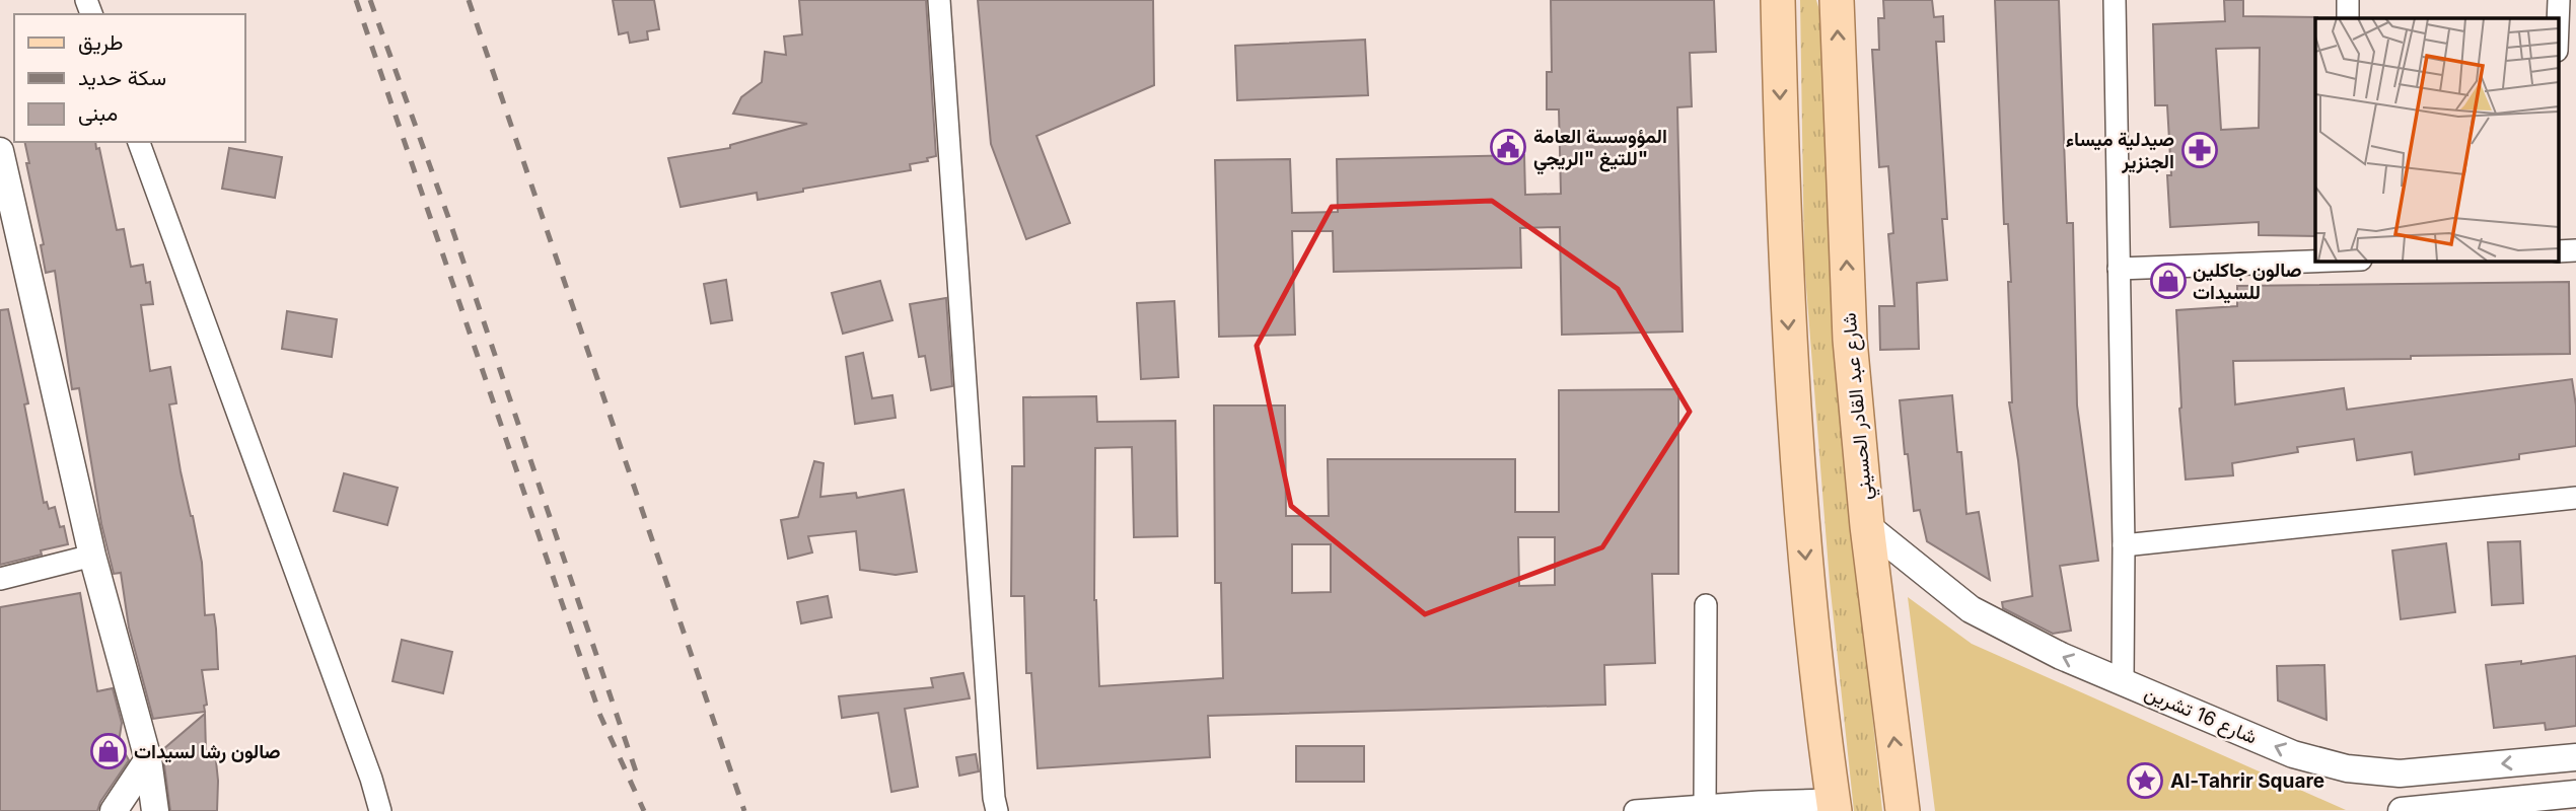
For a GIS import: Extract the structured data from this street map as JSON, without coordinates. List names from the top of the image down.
{
  "streets": {
    "main road": ["شارع عبد القادر الحسيني"],
    "street": ["شارع 16 تشرين"]
  },
  "crossings": [
    ["شارع عبد القادر الحسيني", "شارع 16 تشرين"]
  ],
  "places": {
    "public building": ["المؤوسسة العامة للتيغ \"الريجي\""],
    "pharmacy": ["صيدلية ميساء الجنزير"],
    "shop": ["صالون جاكلين للسيدات", "صالون رشا لسيدات"],
    "place": ["Al-Tahrir Square"]
  },
  "legend": ["طريق", "سكة حديد", "مبنى"]
}
